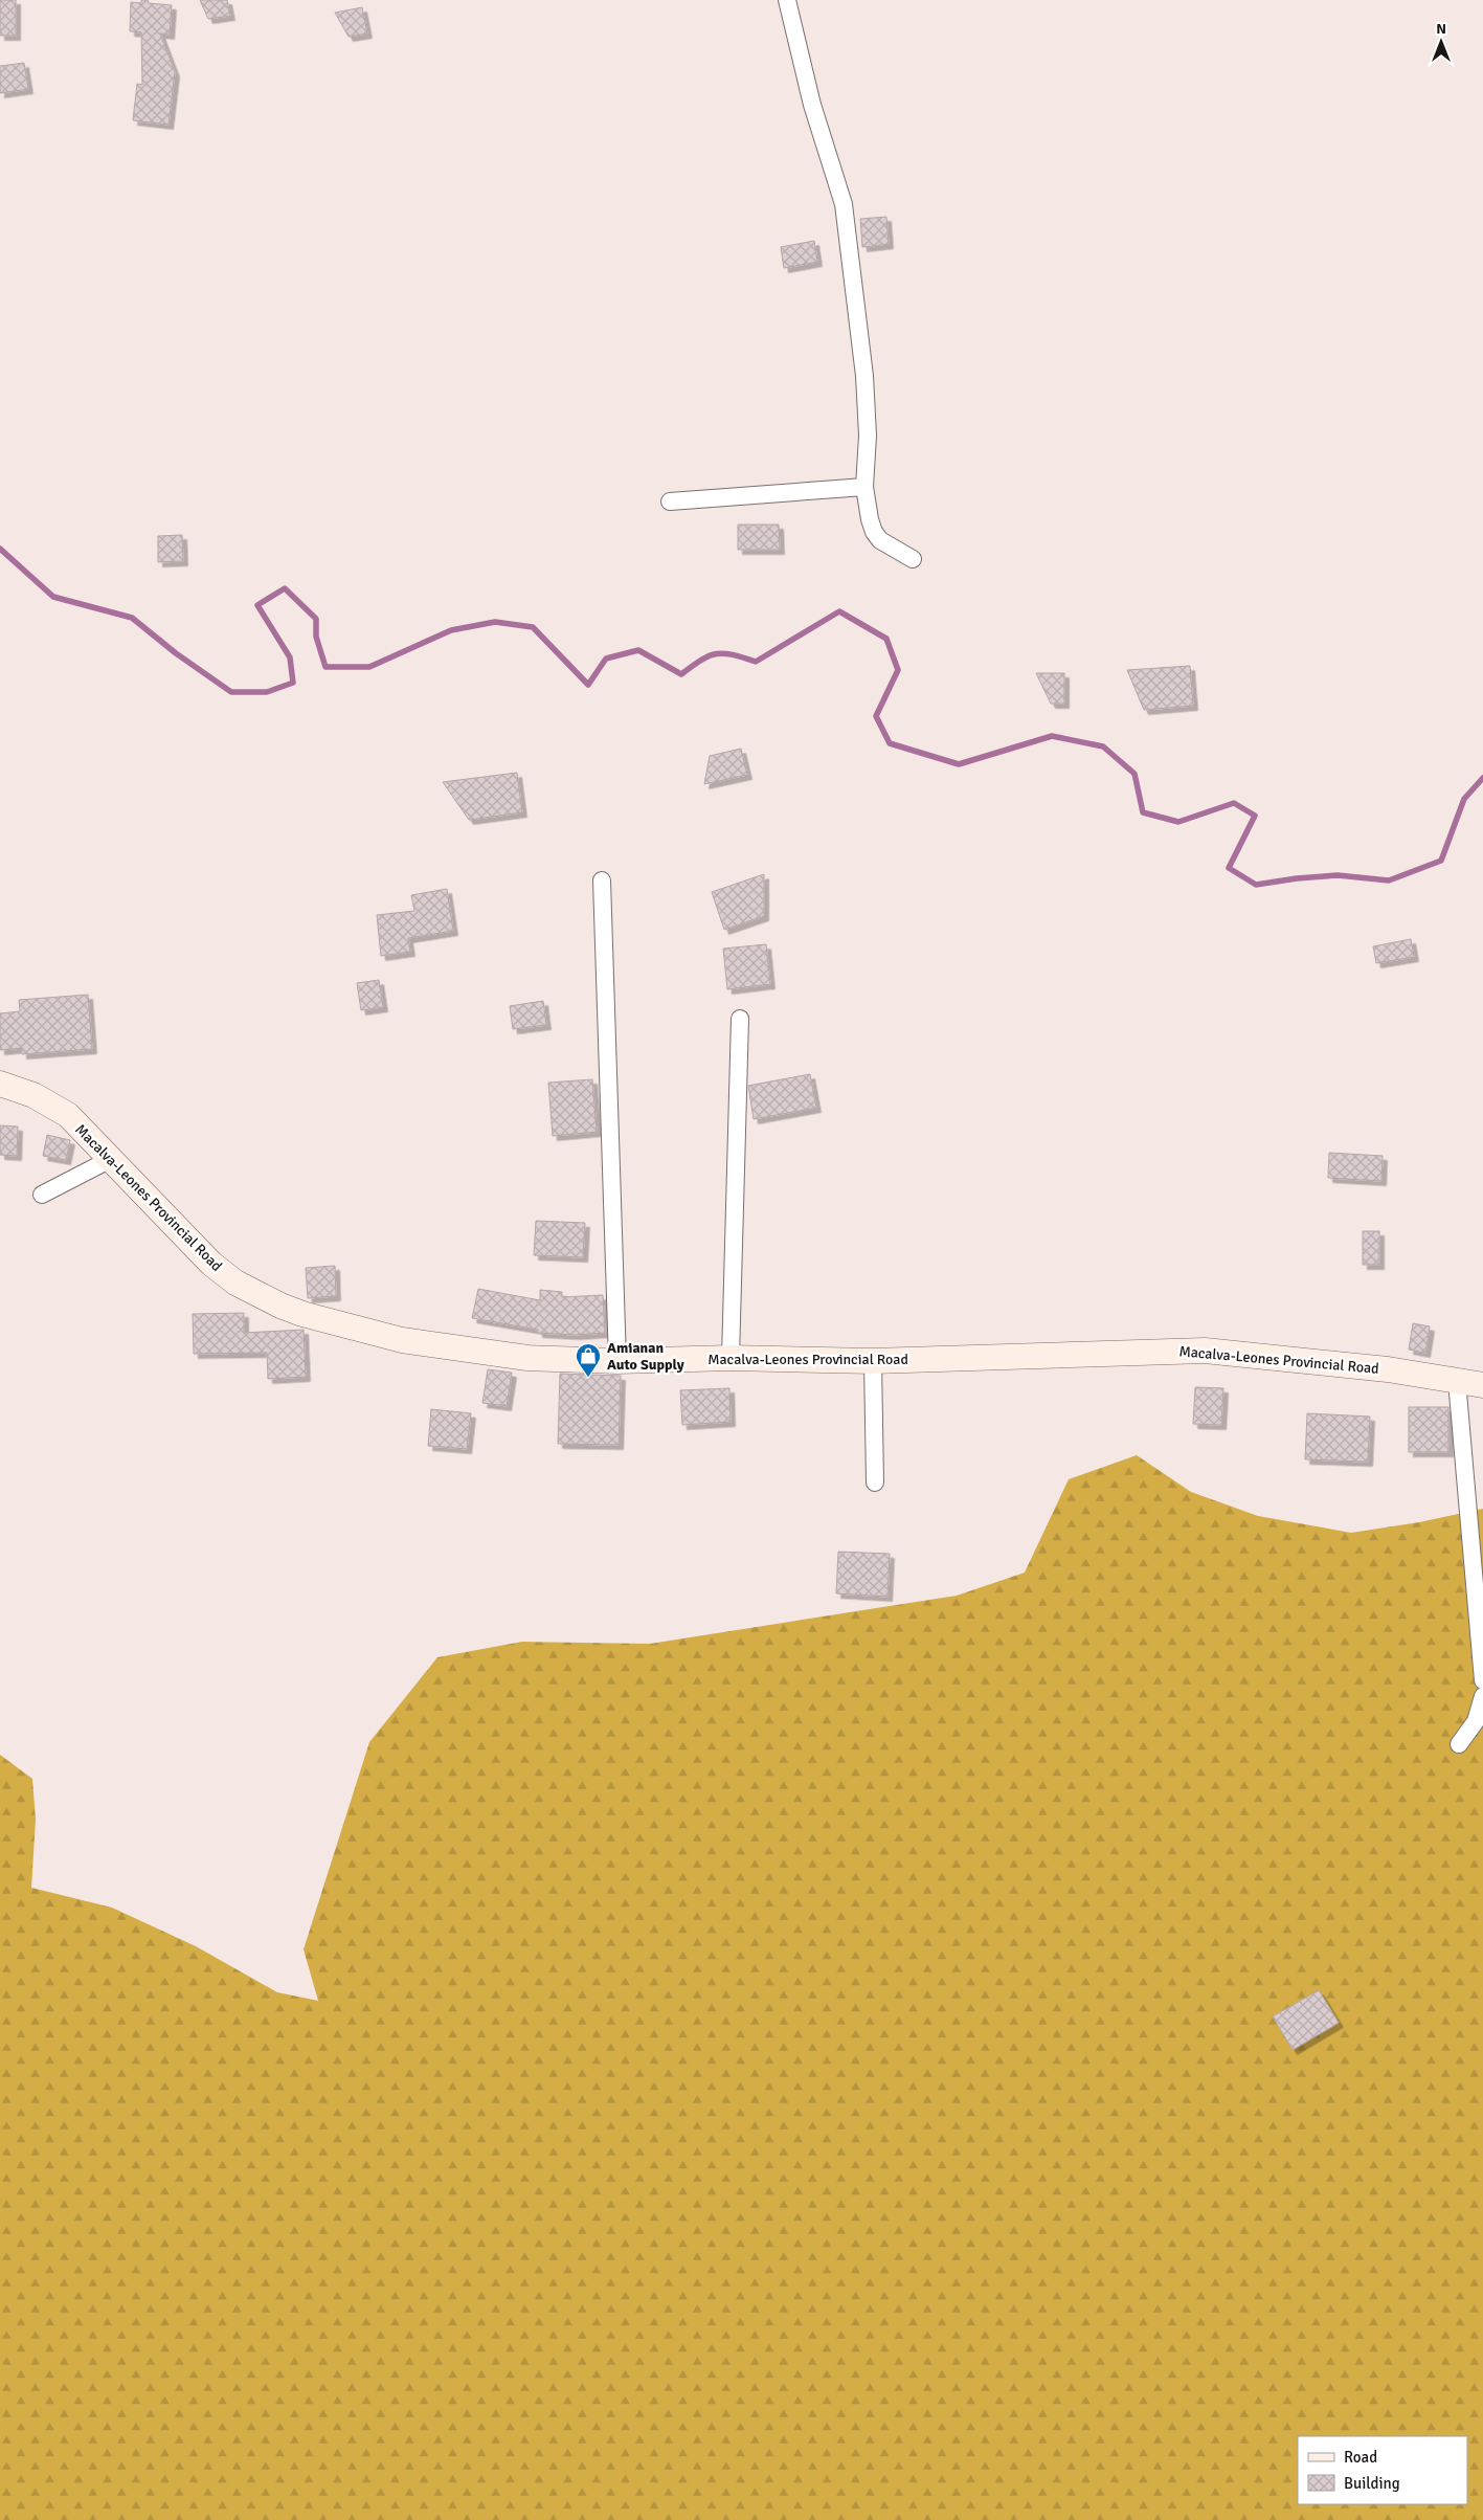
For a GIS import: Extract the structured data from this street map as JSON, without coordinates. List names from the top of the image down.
{
  "streets": {
    "street": ["Macalva-Leones Provincial Road"]
  },
  "places": {
    "shop": ["Amianan Auto Supply"]
  },
  "legend": ["Road", "Building"],
  "north": "top"
}
